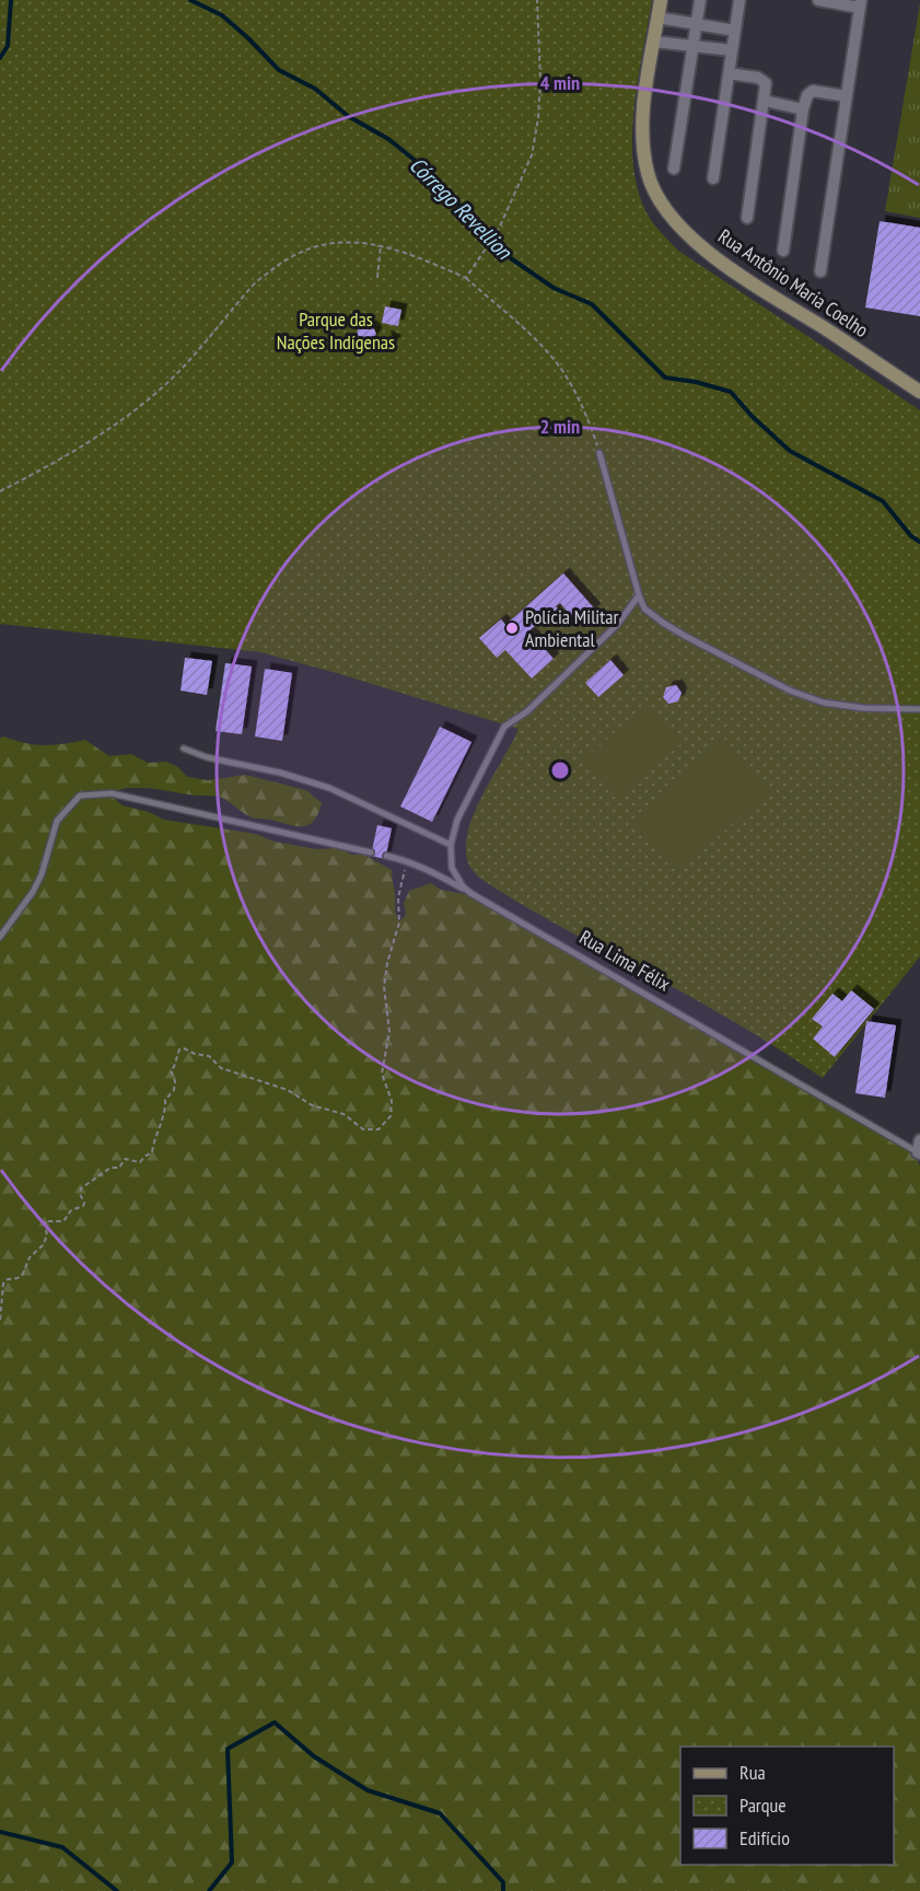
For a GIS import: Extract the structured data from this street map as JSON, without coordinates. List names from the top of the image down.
{
  "streets": {
    "street": ["Rua Antônio Maria Coelho"],
    "lane": ["Rua Lima Félix"]
  },
  "water": ["Córrego Revellion"],
  "parks": ["Parque das Nações Indígenas"],
  "places": ["Polícia Militar Ambiental"],
  "legend": ["Rua", "Parque", "Edifício"],
  "rings": ["4 min", "2 min"]
}
